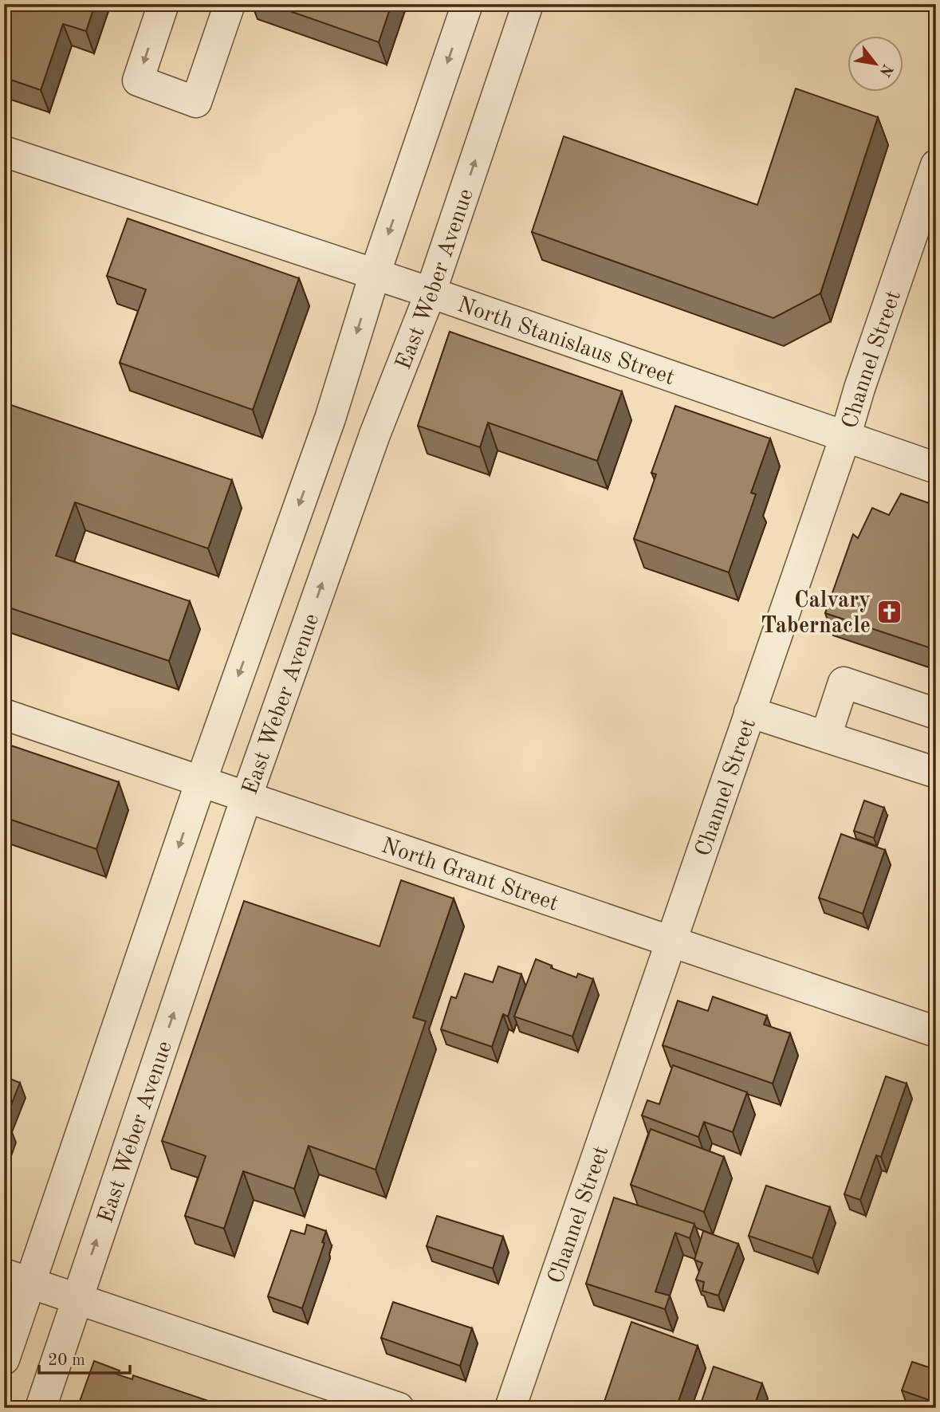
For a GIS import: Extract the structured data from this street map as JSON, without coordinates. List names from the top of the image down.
{
  "streets": {
    "street": [
      "East Weber Avenue",
      "North Stanislaus Street",
      "Channel Street",
      "North Grant Street"
    ]
  },
  "crossings": [
    ["East Weber Avenue", "North Stanislaus Street"],
    ["East Weber Avenue", "North Grant Street"],
    ["North Stanislaus Street", "Channel Street"],
    ["Channel Street", "North Grant Street"]
  ],
  "places": {
    "church": ["Calvary Tabernacle"]
  },
  "scale_bar": "20 m",
  "north": "bottom right"
}
